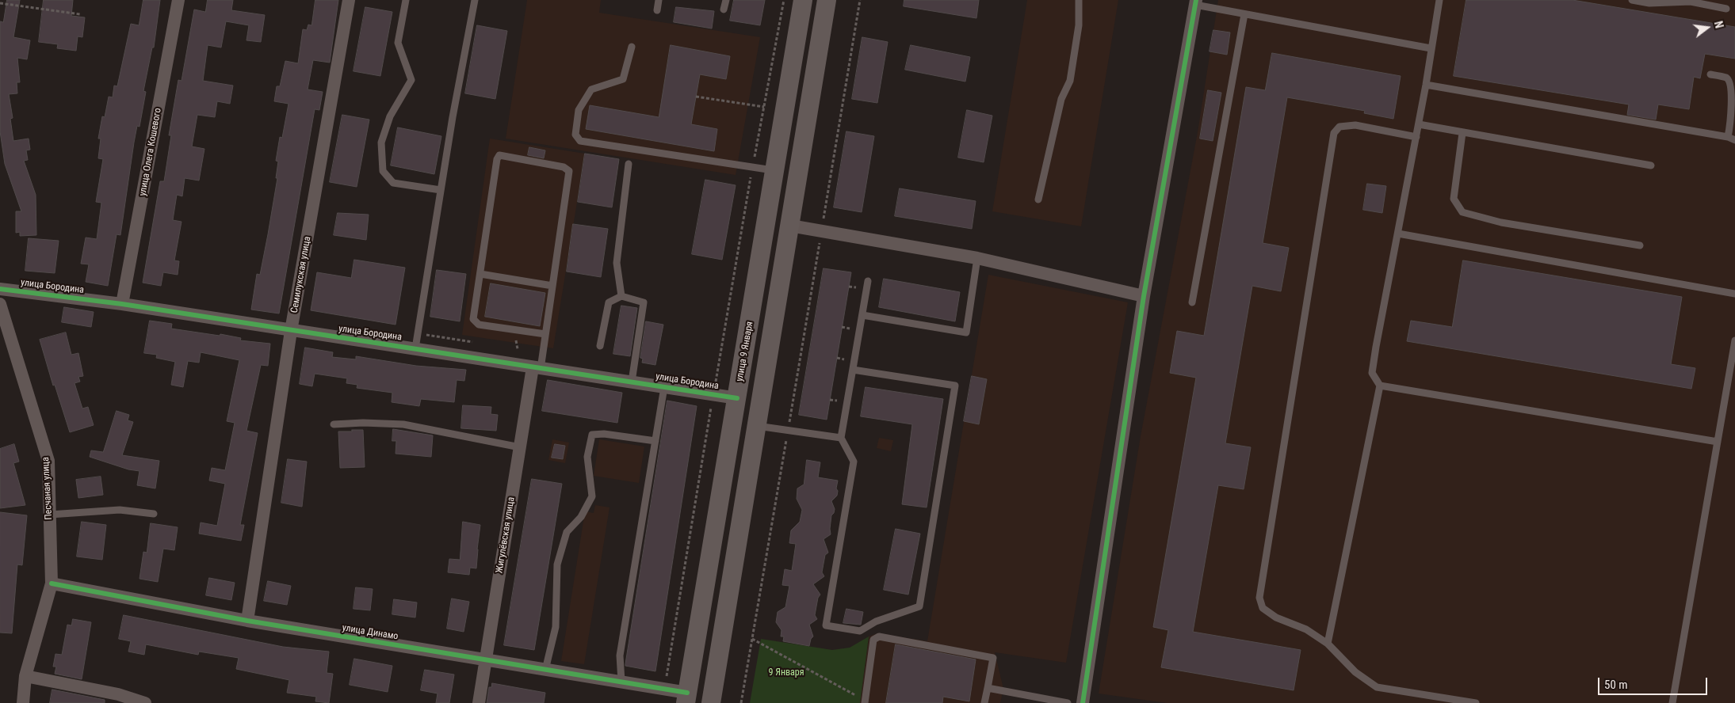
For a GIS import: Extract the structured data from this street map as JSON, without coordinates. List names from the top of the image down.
{
  "streets": {
    "main road": ["улица 9 Января"],
    "street": [
      "улица Олега Кошевого",
      "Семилукская улица",
      "улица Бородина",
      "Песчаная улица",
      "Жигулёвская улица",
      "улица Динамо"
    ]
  },
  "crossings": [
    ["улица Олега Кошевого", "улица Бородина"],
    ["Семилукская улица", "улица Бородина"],
    ["Семилукская улица", "улица Динамо"],
    ["улица Бородина", "улица 9 Января"],
    ["улица Бородина", "Жигулёвская улица"],
    ["улица 9 Января", "улица Динамо"],
    ["Песчаная улица", "улица Динамо"],
    ["Жигулёвская улица", "улица Динамо"]
  ],
  "parks": ["9 Января"],
  "scale_bar": "50 m",
  "north": "right"
}
